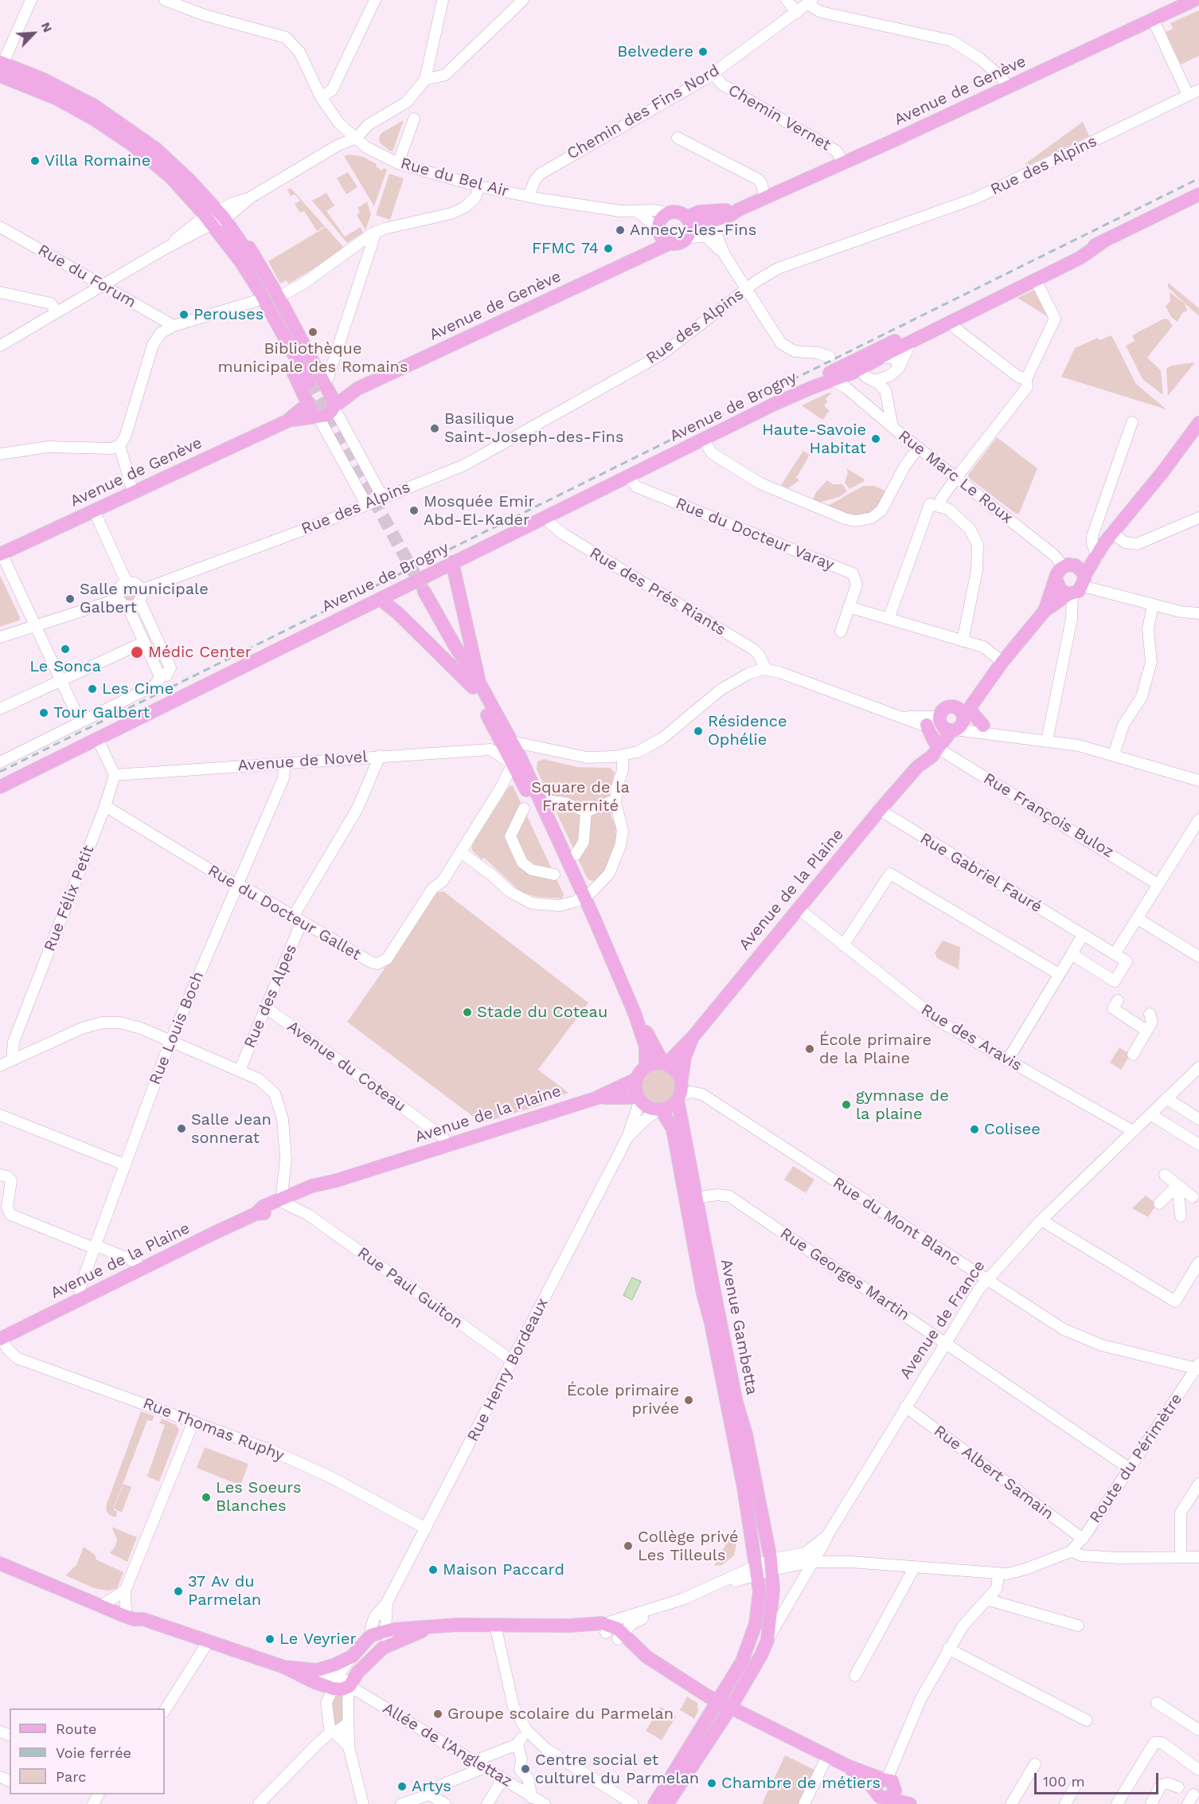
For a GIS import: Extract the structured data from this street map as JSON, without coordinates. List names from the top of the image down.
{
  "streets": {
    "main road": [
      "Avenue de Genève",
      "Avenue de Brogny",
      "Avenue de la Plaine",
      "Avenue de France",
      "Avenue Gambetta"
    ],
    "street": [
      "Chemin des Fins Nord",
      "Chemin Vernet",
      "Rue des Alpins",
      "Rue du Bel Air",
      "Rue du Forum",
      "Rue Marc Le Roux",
      "Rue du Docteur Varay",
      "Rue des Prés Riants",
      "Avenue de Novel",
      "Rue François Buloz",
      "Rue Gabriel Fauré",
      "Rue Félix Petit",
      "Rue du Docteur Gallet",
      "Rue des Alpes",
      "Rue Louis Boch",
      "Rue des Aravis",
      "Avenue du Coteau",
      "Rue du Mont Blanc",
      "Rue Georges Martin",
      "Rue Paul Guiton",
      "Rue Henry Bordeaux",
      "Rue Thomas Ruphy",
      "Route du Périmètre",
      "Rue Albert Samain",
      "Allée de l'Anglettaz"
    ]
  },
  "crossings": [
    ["Avenue de Genève", "Chemin Vernet"],
    ["Avenue de Genève", "Rue du Bel Air"],
    ["Chemin des Fins Nord", "Chemin Vernet"],
    ["Chemin des Fins Nord", "Rue du Bel Air"],
    ["Avenue de Brogny", "Rue Marc Le Roux"],
    ["Avenue de Brogny", "Rue du Docteur Varay"],
    ["Avenue de Brogny", "Rue des Prés Riants"],
    ["Rue Marc Le Roux", "Avenue de la Plaine"],
    ["Avenue de Novel", "Rue Félix Petit"],
    ["Avenue de Novel", "Rue des Alpes"],
    ["Avenue de Novel", "Rue Louis Boch"],
    ["Rue François Buloz", "Avenue de la Plaine"],
    ["Rue Gabriel Fauré", "Avenue de la Plaine"],
    ["Avenue de la Plaine", "Rue Louis Boch"],
    ["Avenue de la Plaine", "Rue des Aravis"],
    ["Avenue de la Plaine", "Avenue du Coteau"],
    ["Avenue de la Plaine", "Rue du Mont Blanc"],
    ["Avenue de la Plaine", "Rue Paul Guiton"],
    ["Avenue de la Plaine", "Avenue Gambetta"],
    ["Avenue de la Plaine", "Rue Henry Bordeaux"],
    ["Avenue de la Plaine", "Rue Thomas Ruphy"],
    ["Rue Félix Petit", "Rue du Docteur Gallet"],
    ["Rue du Docteur Gallet", "Rue des Alpes"],
    ["Rue du Docteur Gallet", "Rue Louis Boch"],
    ["Rue des Alpes", "Avenue du Coteau"],
    ["Rue des Aravis", "Avenue de France"],
    ["Rue du Mont Blanc", "Avenue de France"],
    ["Rue du Mont Blanc", "Avenue Gambetta"],
    ["Rue du Mont Blanc", "Rue Henry Bordeaux"],
    ["Rue du Mont Blanc", "Route du Périmètre"],
    ["Rue Georges Martin", "Avenue de France"],
    ["Rue Georges Martin", "Avenue Gambetta"],
    ["Rue Georges Martin", "Route du Périmètre"],
    ["Rue Paul Guiton", "Rue Henry Bordeaux"],
    ["Avenue de France", "Avenue Gambetta"],
    ["Avenue de France", "Rue Albert Samain"],
    ["Avenue Gambetta", "Rue Henry Bordeaux"],
    ["Rue Henry Bordeaux", "Rue Thomas Ruphy"],
    ["Route du Périmètre", "Rue Albert Samain"]
  ],
  "parks": ["Square de la Fraternité"],
  "places": [
    "Belvedere",
    "Villa Romaine",
    "Annecy-les-Fins",
    "FFMC 74",
    "Perouses",
    "Bibliothèque municipale des Romains",
    "Basilique Saint-Joseph-des-Fins",
    "Haute-Savoie Habitat",
    "Mosquée Emir Abd-El-Kader",
    "Salle municipale Galbert",
    "Le Sonca",
    "Médic Center",
    "Les Cime",
    "Tour Galbert",
    "Résidence Ophélie",
    "Stade du Coteau",
    "École primaire de la Plaine",
    "gymnase de la plaine",
    "Salle Jean sonnerat",
    "Colisee",
    "École primaire privée",
    "Les Soeurs Blanches",
    "Collège privé Les Tilleuls",
    "Maison Paccard",
    "37 Av du Parmelan",
    "Le Veyrier",
    "Groupe scolaire du Parmelan",
    "Centre social et culturel du Parmelan",
    "Chambre de métiers",
    "Artys"
  ],
  "legend": ["Route", "Voie ferrée", "Parc"],
  "scale_bar": "100 m",
  "north": "top right"
}
